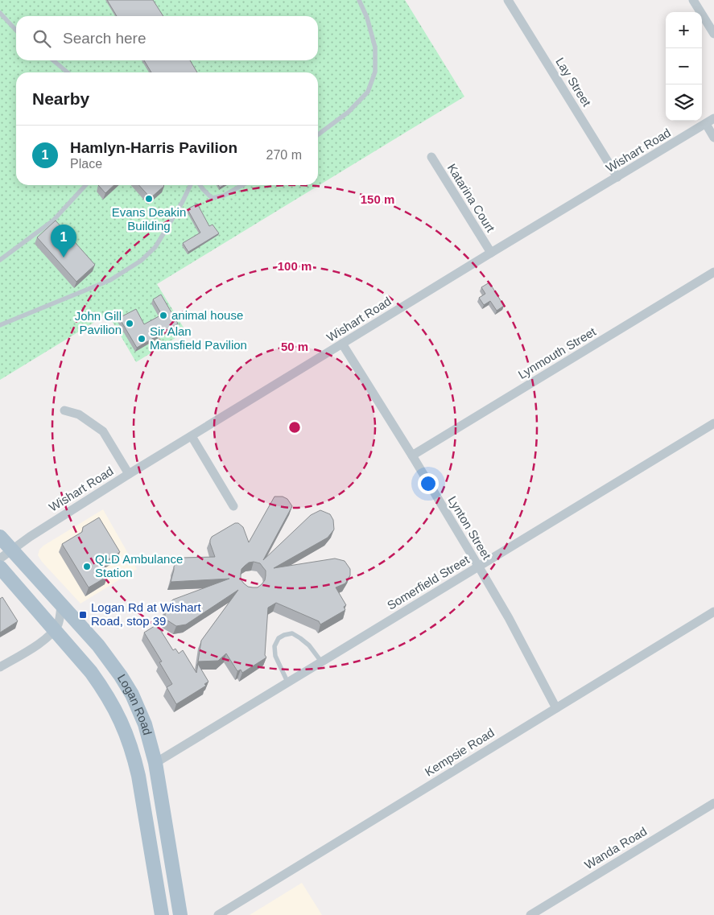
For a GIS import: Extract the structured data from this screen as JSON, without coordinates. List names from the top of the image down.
{
  "streets": {
    "main road": ["Logan Road"],
    "street": [
      "Lay Street",
      "Wishart Road",
      "Katarina Court",
      "Lynmouth Street",
      "Lynton Street",
      "Somerfield Street",
      "Kempsie Road",
      "Wanda Road"
    ]
  },
  "crossings": [
    ["Lay Street", "Wishart Road"],
    ["Wishart Road", "Katarina Court"],
    ["Wishart Road", "Lynton Street"],
    ["Wishart Road", "Logan Road"],
    ["Lynmouth Street", "Lynton Street"],
    ["Lynton Street", "Somerfield Street"],
    ["Lynton Street", "Kempsie Road"],
    ["Somerfield Street", "Logan Road"]
  ],
  "places": {
    "other": [
      "Evans Deakin Building",
      "animal house",
      "John Gill Pavilion",
      "Sir Alan Mansfield Pavilion",
      "QLD Ambulance Station"
    ],
    "transit": ["Logan Rd at Wishart Road, stop 39"]
  },
  "page": {
    "map_buttons": ["+", "−"],
    "search": "Search here",
    "heading": "Nearby",
    "list": [
      {
        "mark": "1",
        "name": "Hamlyn-Harris Pavilion",
        "note": "Place",
        "value": "270 m"
      }
    ],
    "pins": "1"
  },
  "rings": ["150 m", "100 m", "50 m"]
}
